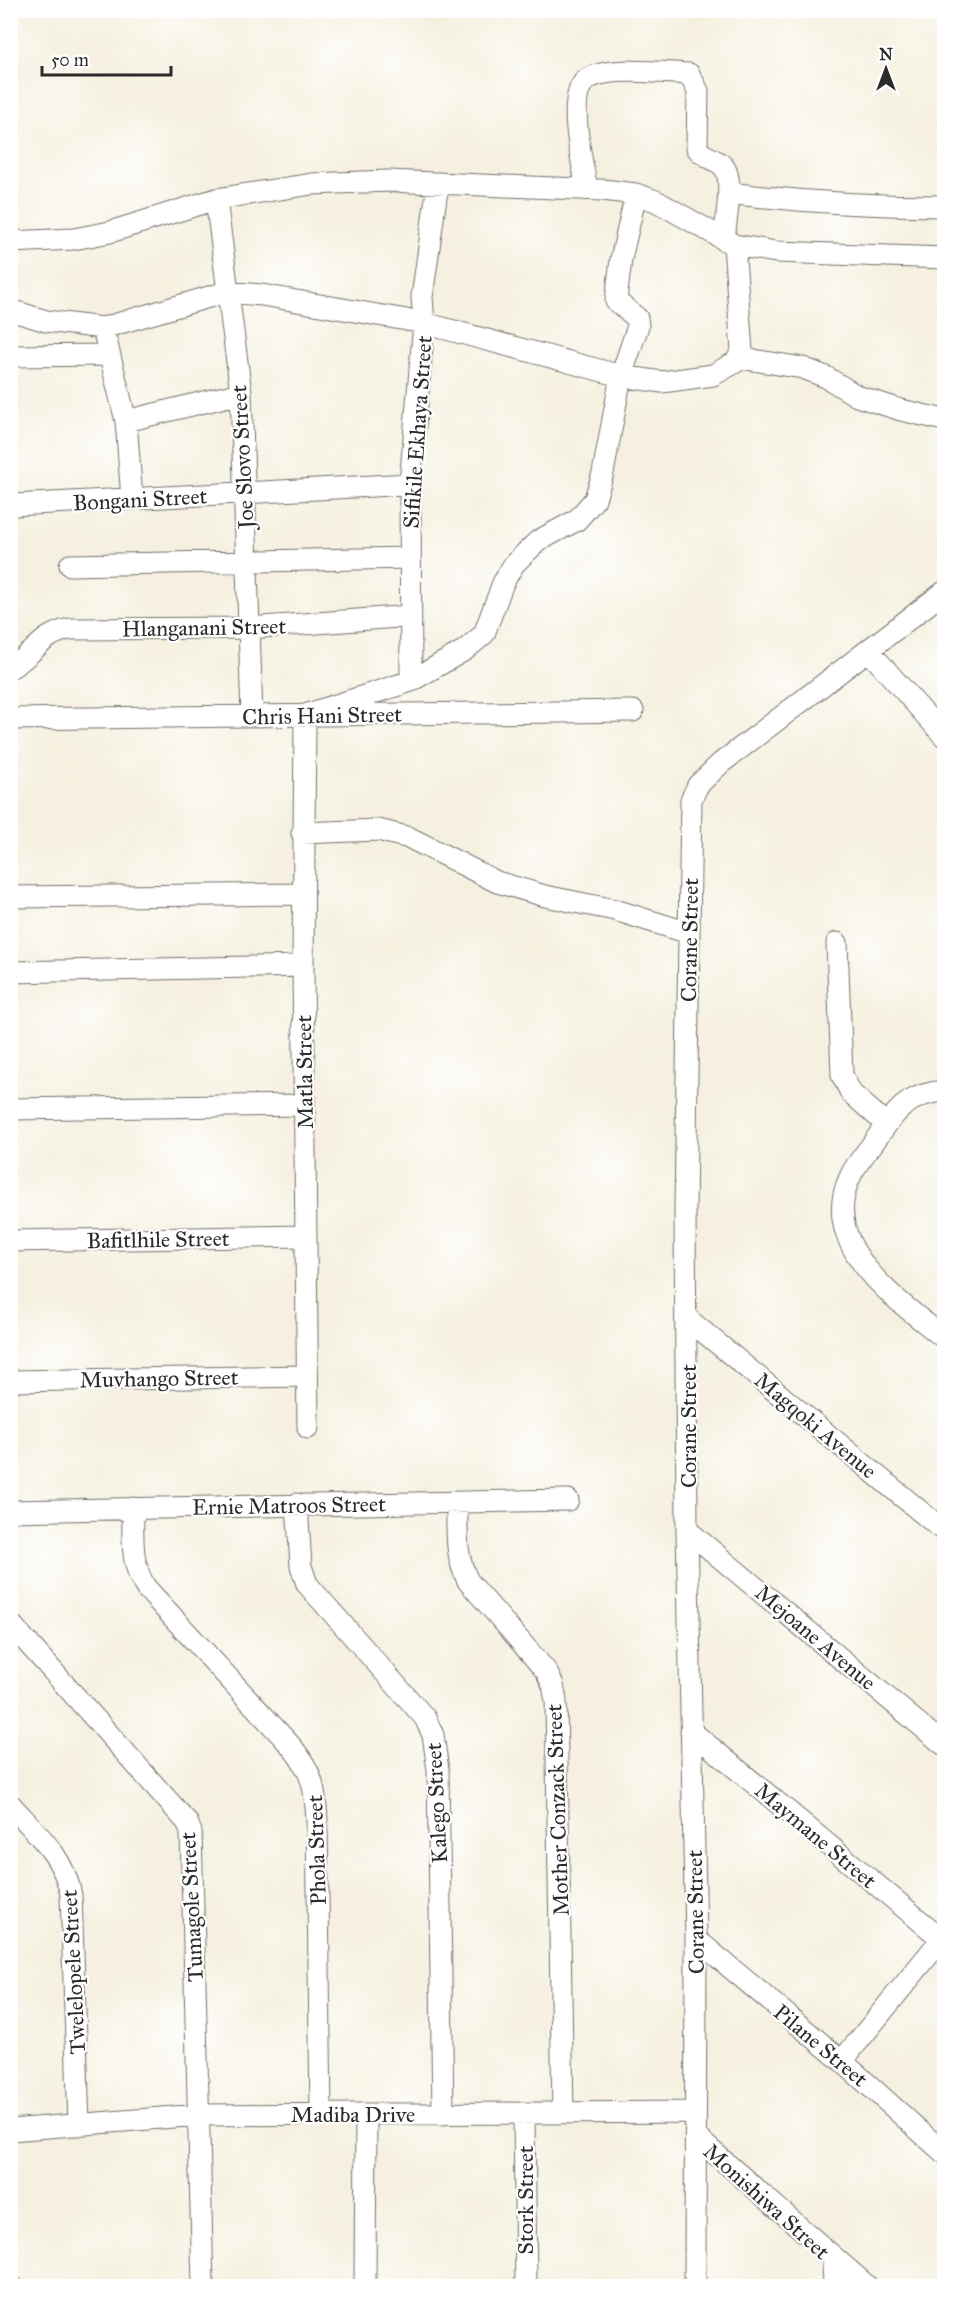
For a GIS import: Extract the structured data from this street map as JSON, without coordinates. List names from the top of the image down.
{
  "streets": {
    "street": [
      "Sifikile Ekhaya Street",
      "Joe Slovo Street",
      "Bongani Street",
      "Hlanganani Street",
      "Chris Hani Street",
      "Corane Street",
      "Matla Street",
      "Bafitlhile Street",
      "Muvhango Street",
      "Magqoki Avenue",
      "Ernie Matroos Street",
      "Mejoane Avenue",
      "Kalego Street",
      "Mother Conzack Street",
      "Maymane Street",
      "Phola Street",
      "Tumagole Street",
      "Twelelopele Street",
      "Pilane Street",
      "Madiba Drive",
      "Stork Street",
      "Monishiwa Street"
    ]
  },
  "crossings": [
    ["Sifikile Ekhaya Street", "Bongani Street"],
    ["Sifikile Ekhaya Street", "Hlanganani Street"],
    ["Joe Slovo Street", "Bongani Street"],
    ["Joe Slovo Street", "Hlanganani Street"],
    ["Joe Slovo Street", "Chris Hani Street"],
    ["Chris Hani Street", "Matla Street"],
    ["Corane Street", "Magqoki Avenue"],
    ["Corane Street", "Mejoane Avenue"],
    ["Corane Street", "Maymane Street"],
    ["Corane Street", "Pilane Street"],
    ["Corane Street", "Madiba Drive"],
    ["Corane Street", "Monishiwa Street"],
    ["Matla Street", "Bafitlhile Street"],
    ["Matla Street", "Muvhango Street"],
    ["Ernie Matroos Street", "Kalego Street"],
    ["Ernie Matroos Street", "Mother Conzack Street"],
    ["Ernie Matroos Street", "Phola Street"],
    ["Kalego Street", "Madiba Drive"],
    ["Mother Conzack Street", "Madiba Drive"],
    ["Phola Street", "Madiba Drive"],
    ["Tumagole Street", "Madiba Drive"],
    ["Twelelopele Street", "Madiba Drive"],
    ["Madiba Drive", "Stork Street"]
  ],
  "scale_bar": "50 m",
  "north": "top"
}
